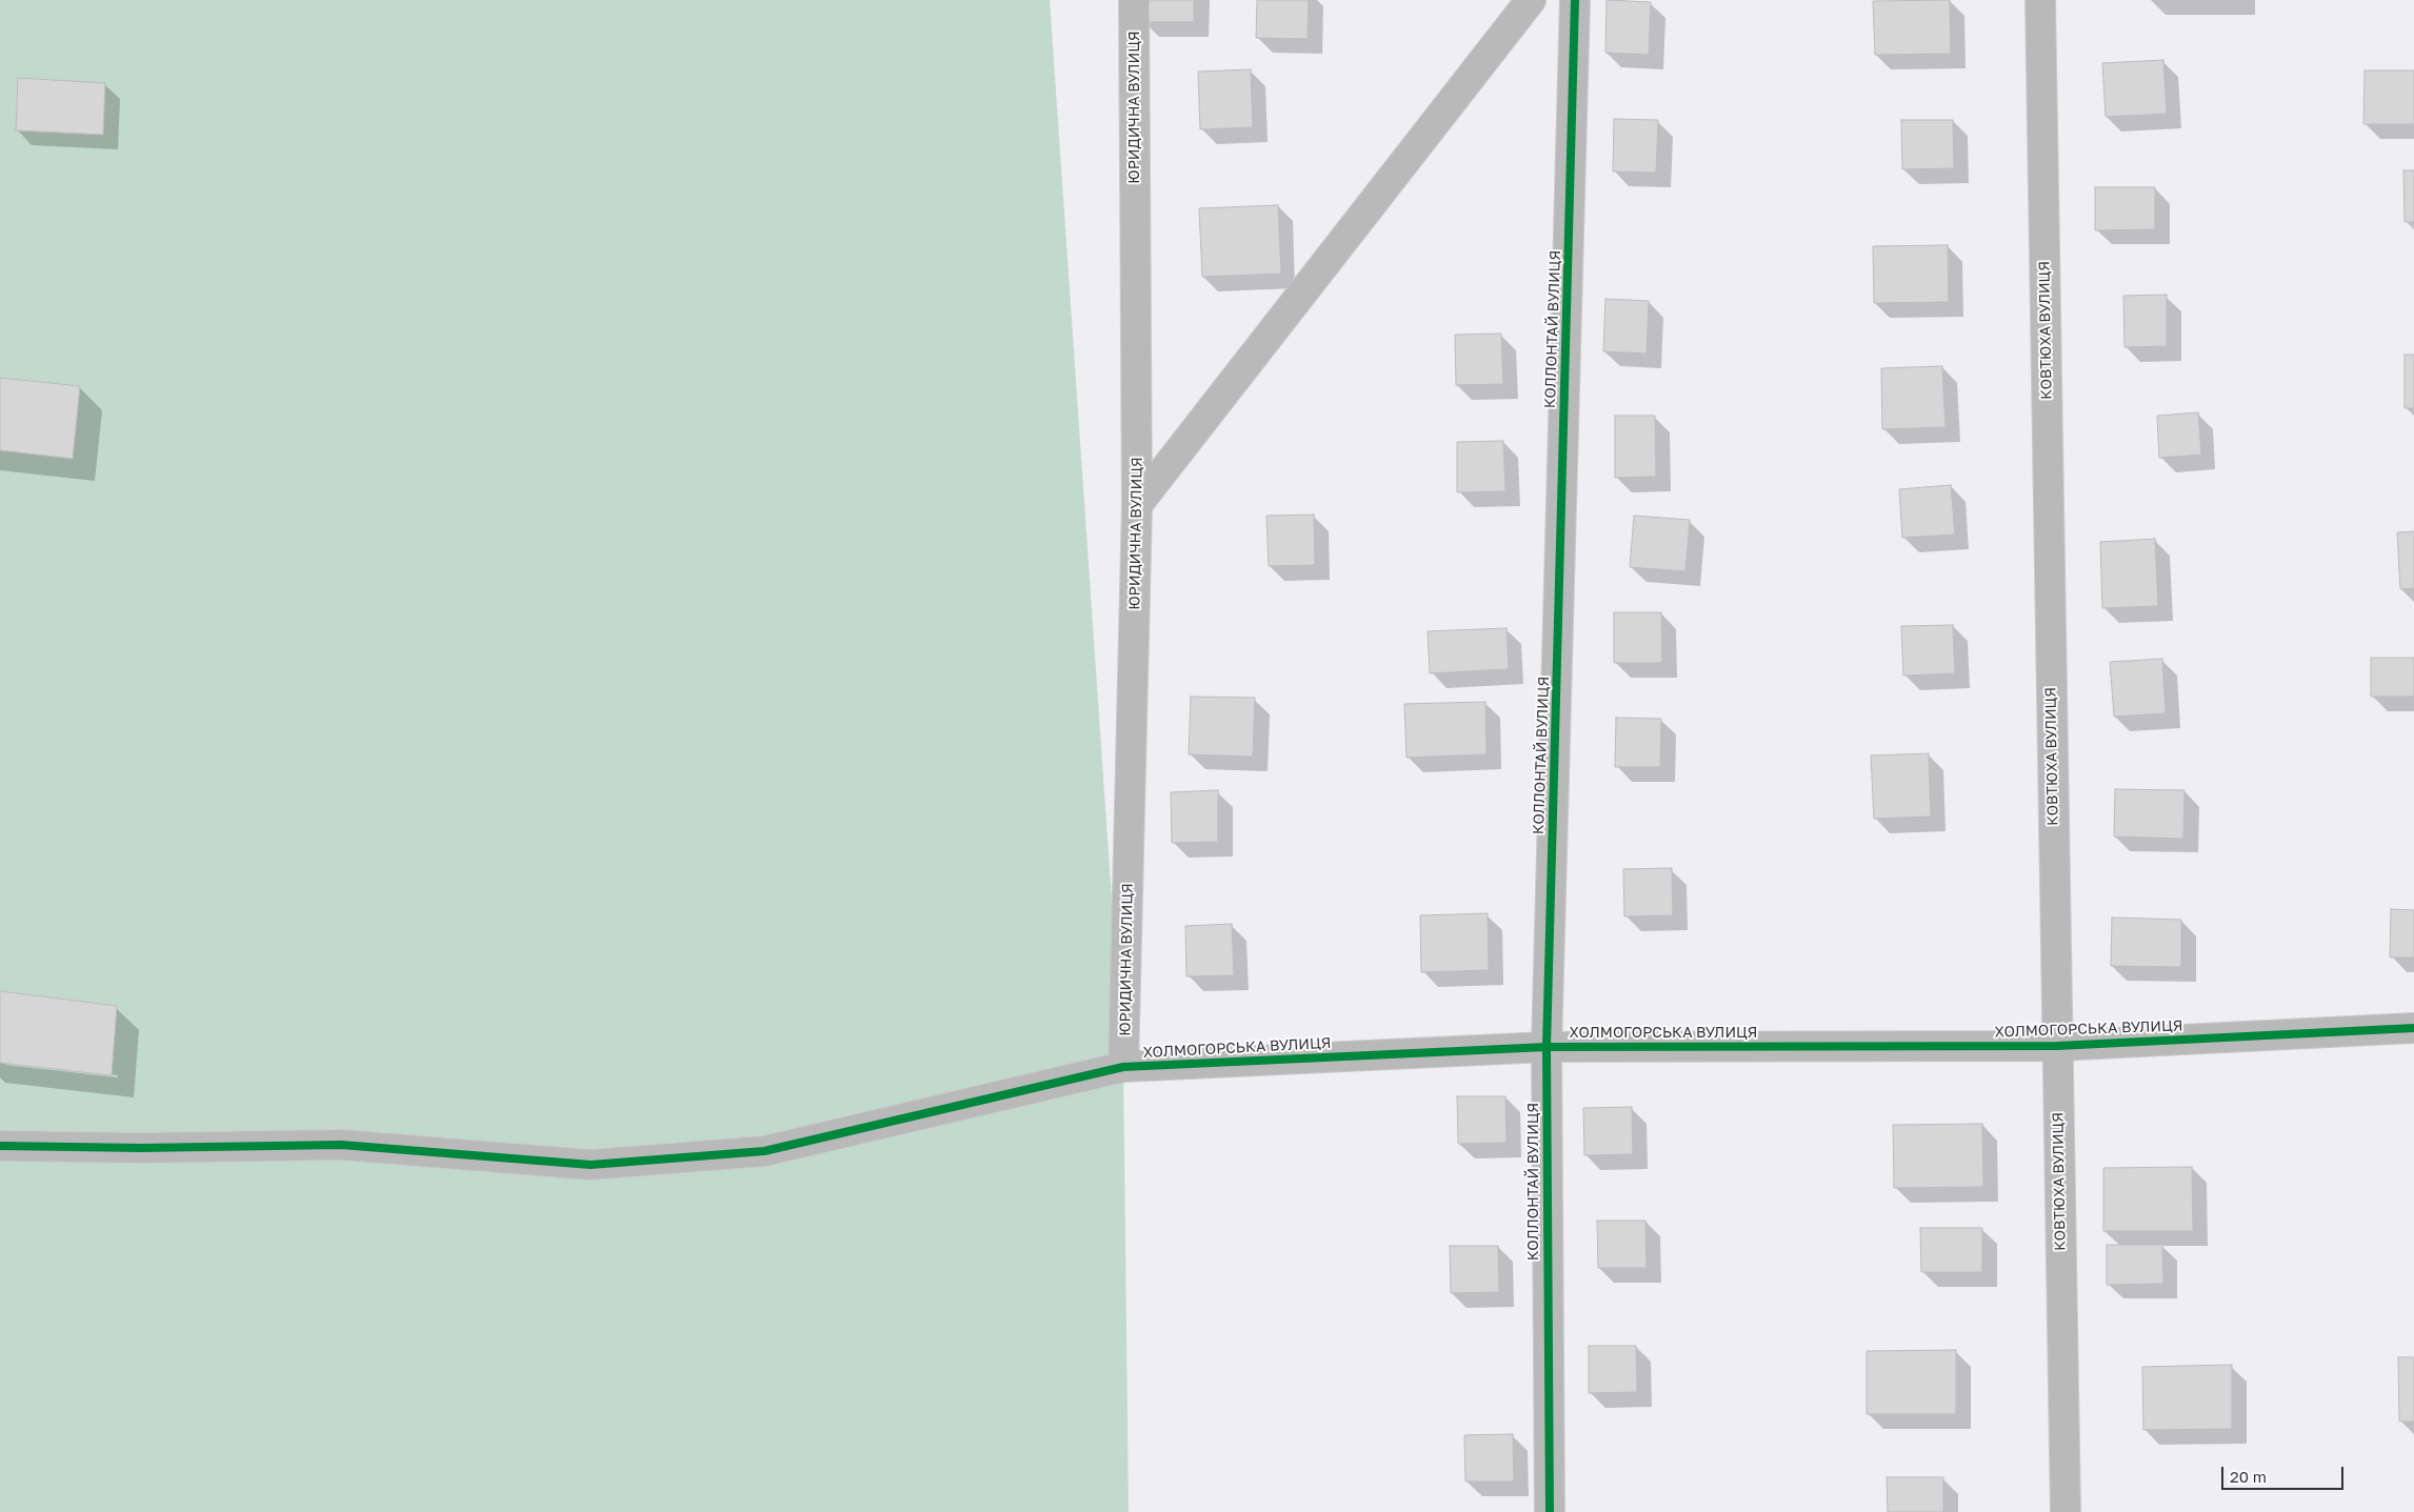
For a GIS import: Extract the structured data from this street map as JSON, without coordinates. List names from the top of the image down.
{
  "streets": {
    "street": [
      "ЮРИДИЧНА ВУЛИЦЯ",
      "КОЛЛОНТАЙ ВУЛИЦЯ",
      "КОВТЮХА ВУЛИЦЯ",
      "ХОЛМОГОРСЬКА ВУЛИЦЯ"
    ]
  },
  "crossings": [
    ["ЮРИДИЧНА ВУЛИЦЯ", "ХОЛМОГОРСЬКА ВУЛИЦЯ"],
    ["КОЛЛОНТАЙ ВУЛИЦЯ", "ХОЛМОГОРСЬКА ВУЛИЦЯ"],
    ["КОВТЮХА ВУЛИЦЯ", "ХОЛМОГОРСЬКА ВУЛИЦЯ"]
  ],
  "scale_bar": "20 m"
}
